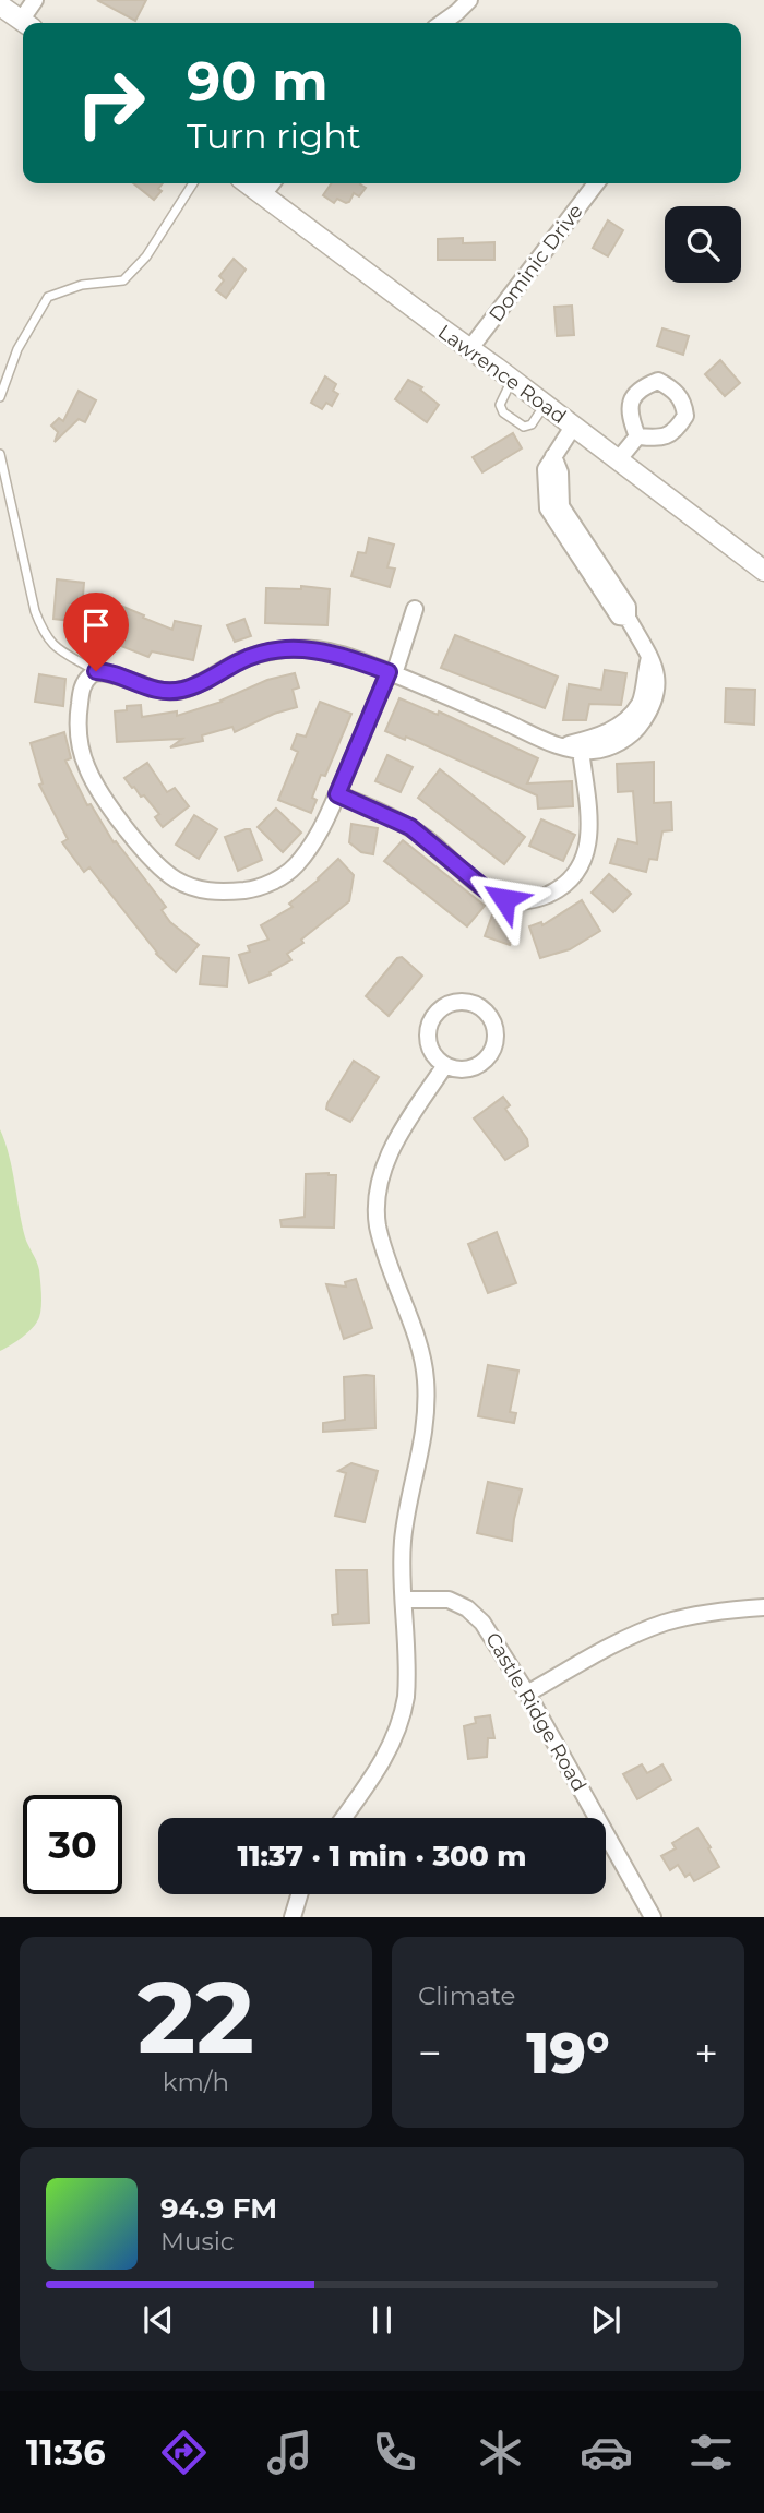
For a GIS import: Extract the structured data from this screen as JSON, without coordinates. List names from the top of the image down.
{
  "streets": {
    "street": ["Dominic Drive", "Lawrence Road", "Castle Ridge Road"]
  },
  "crossings": [
    ["Dominic Drive", "Lawrence Road"]
  ],
  "page": {
    "turn": ["90 m", "Turn right"],
    "limit": "30",
    "trip": "11:37 · 1 min · 300 m",
    "tile": [
      ["22", "km/h"],
      "Climate"
    ],
    "heat": ["−", "19°", "+"],
    "song": ["94.9 FM", "Music"],
    "tabs": "11:36"
  }
}
